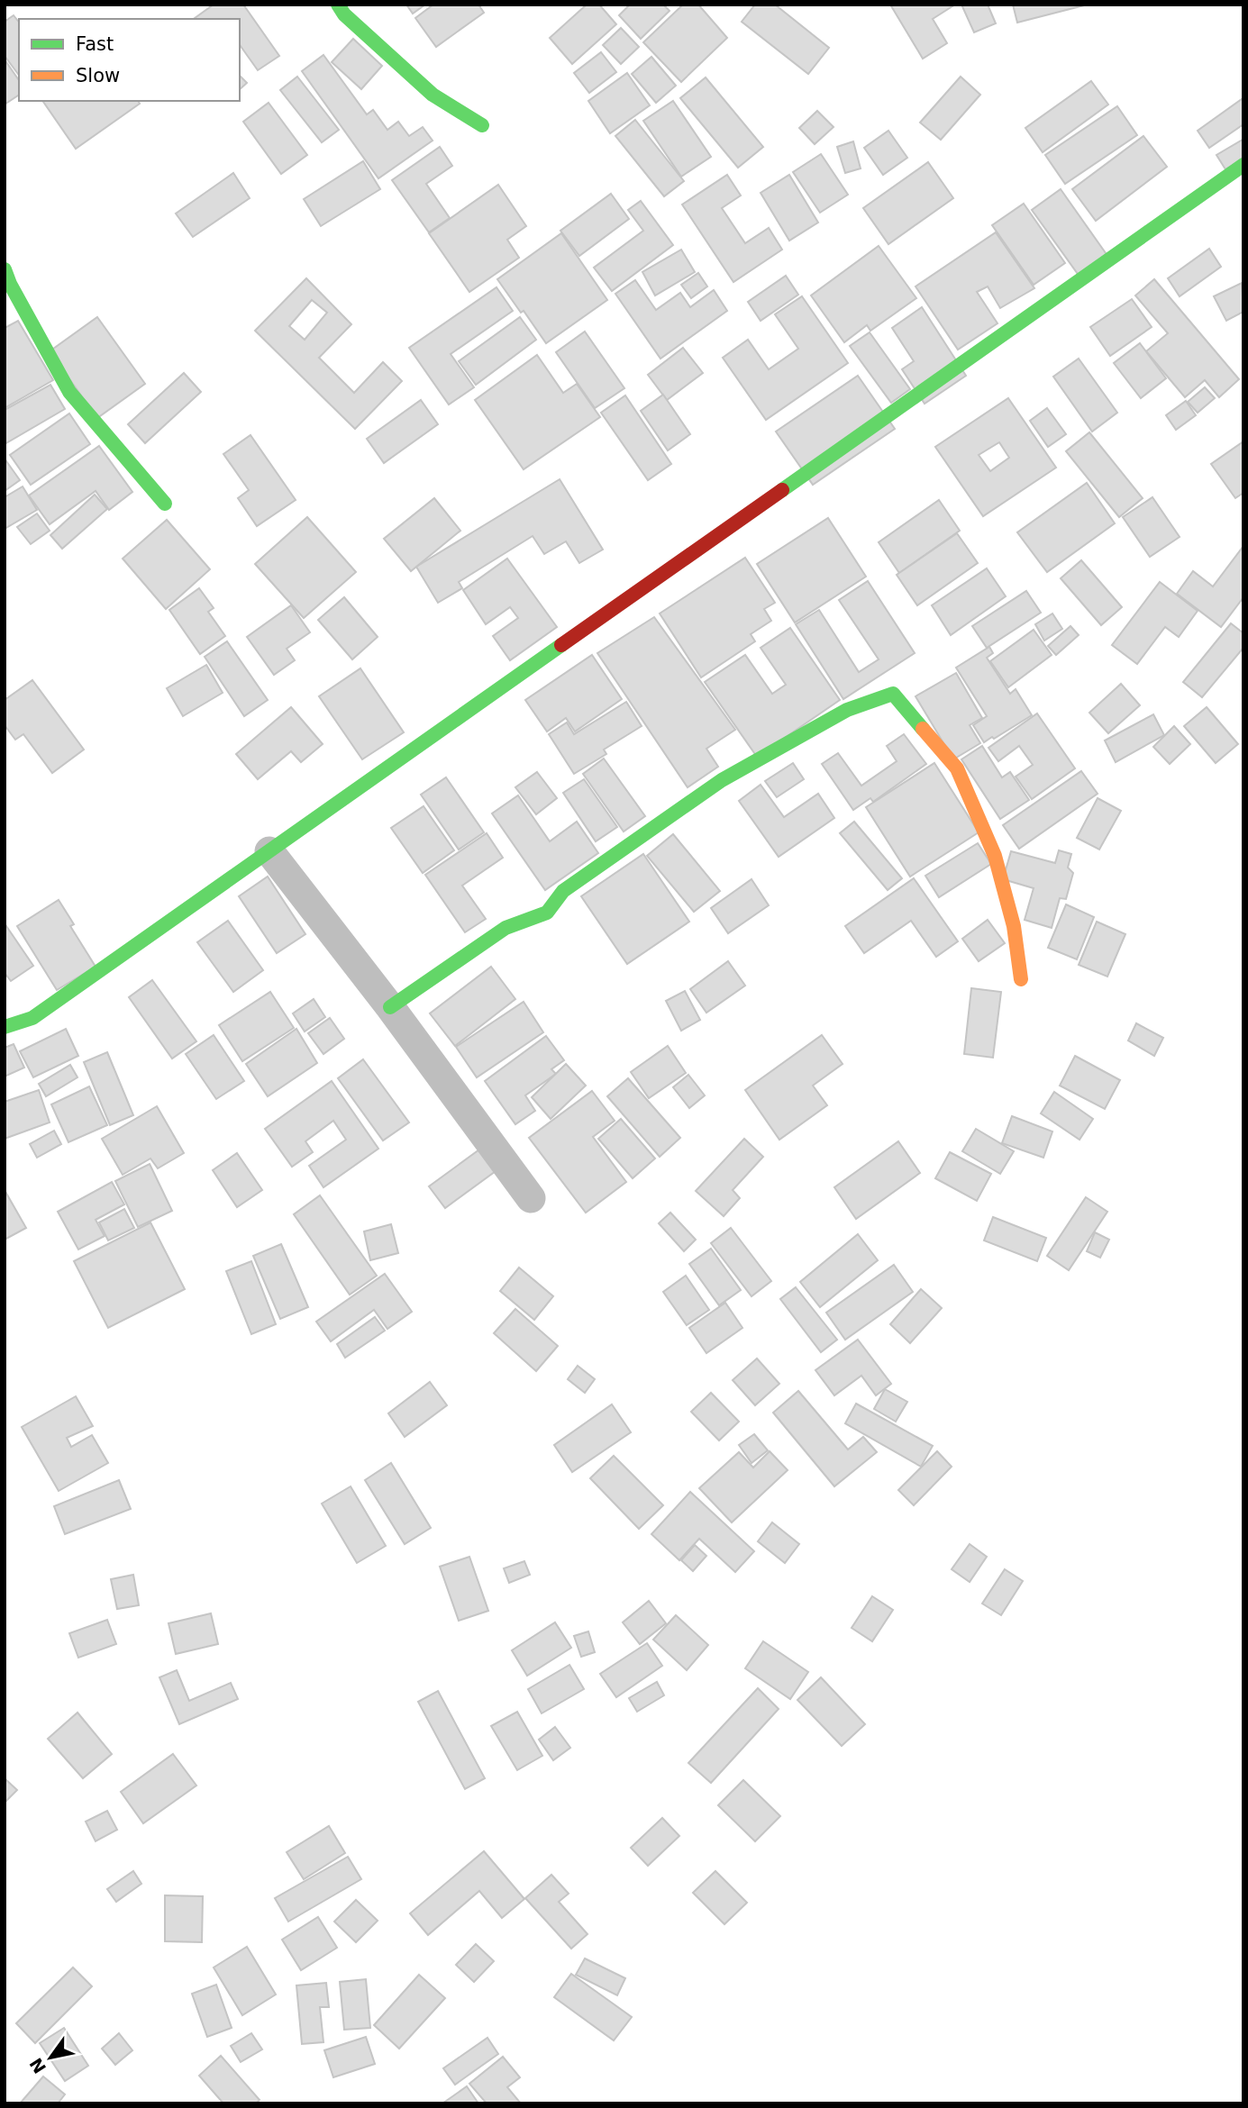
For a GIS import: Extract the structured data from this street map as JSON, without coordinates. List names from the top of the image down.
{
  "legend": ["Fast", "Slow"],
  "north": "bottom left"
}
